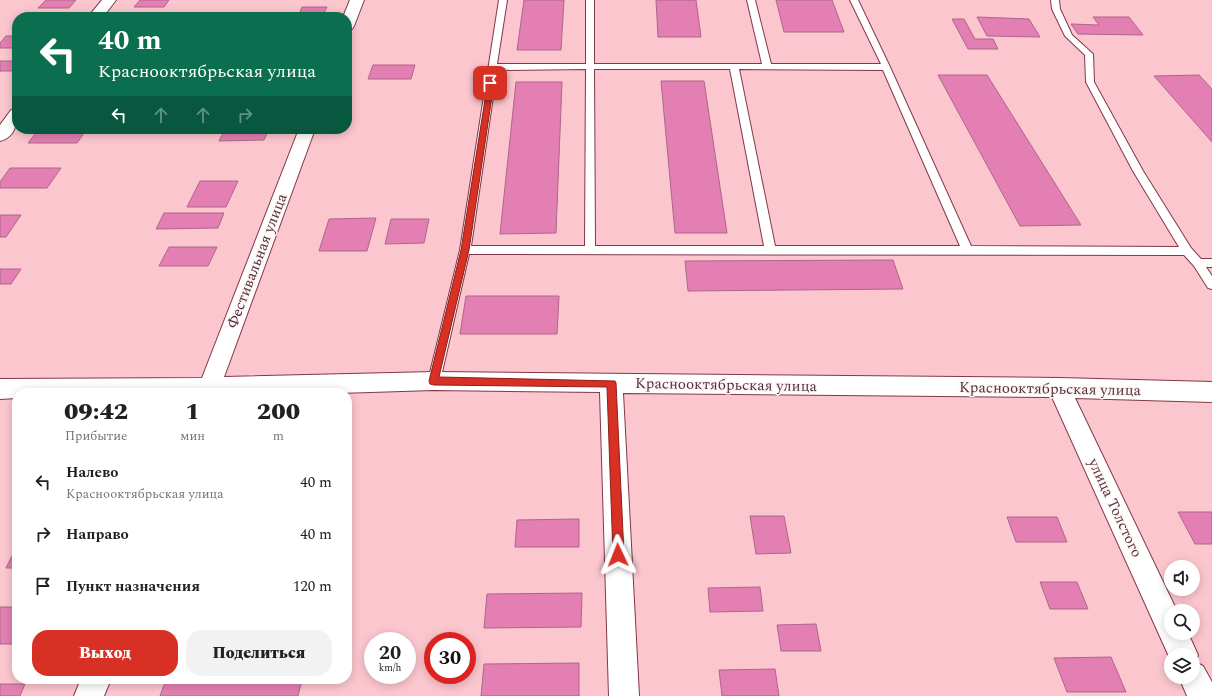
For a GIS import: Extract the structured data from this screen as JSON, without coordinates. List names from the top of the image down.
{
  "streets": {
    "street": ["Фестивальная улица", "Краснооктябрьская улица", "улица Толстого"]
  },
  "crossings": [
    ["Краснооктябрьская улица", "улица Толстого"]
  ],
  "page": {
    "turn": ["40 m", "Краснооктябрьская улица"],
    "eta": [
      "09:42",
      "Прибытие",
      "1",
      "мин",
      "200",
      "m"
    ],
    "list": [
      {
        "name": "Налево",
        "note": "Краснооктябрьская улица",
        "value": "40 m"
      },
      {
        "name": "Направо",
        "value": "40 m"
      },
      {
        "name": "Пункт назначения",
        "value": "120 m"
      }
    ],
    "buttons": ["Выход", "Поделиться"],
    "speed": "20 km/h",
    "limit": "30"
  }
}
